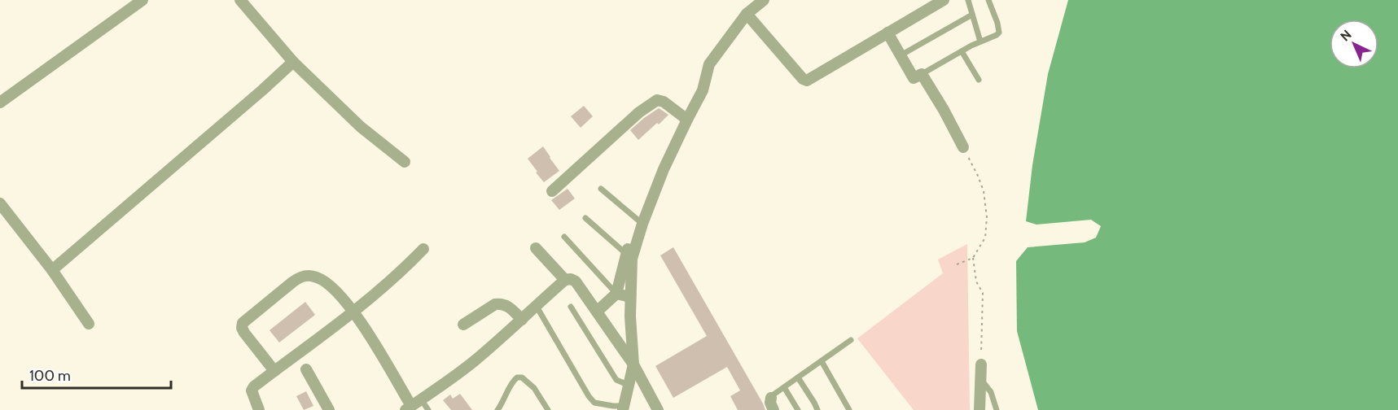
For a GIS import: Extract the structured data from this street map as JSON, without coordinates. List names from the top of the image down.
{
  "scale_bar": "100 m",
  "north": "top left"
}
